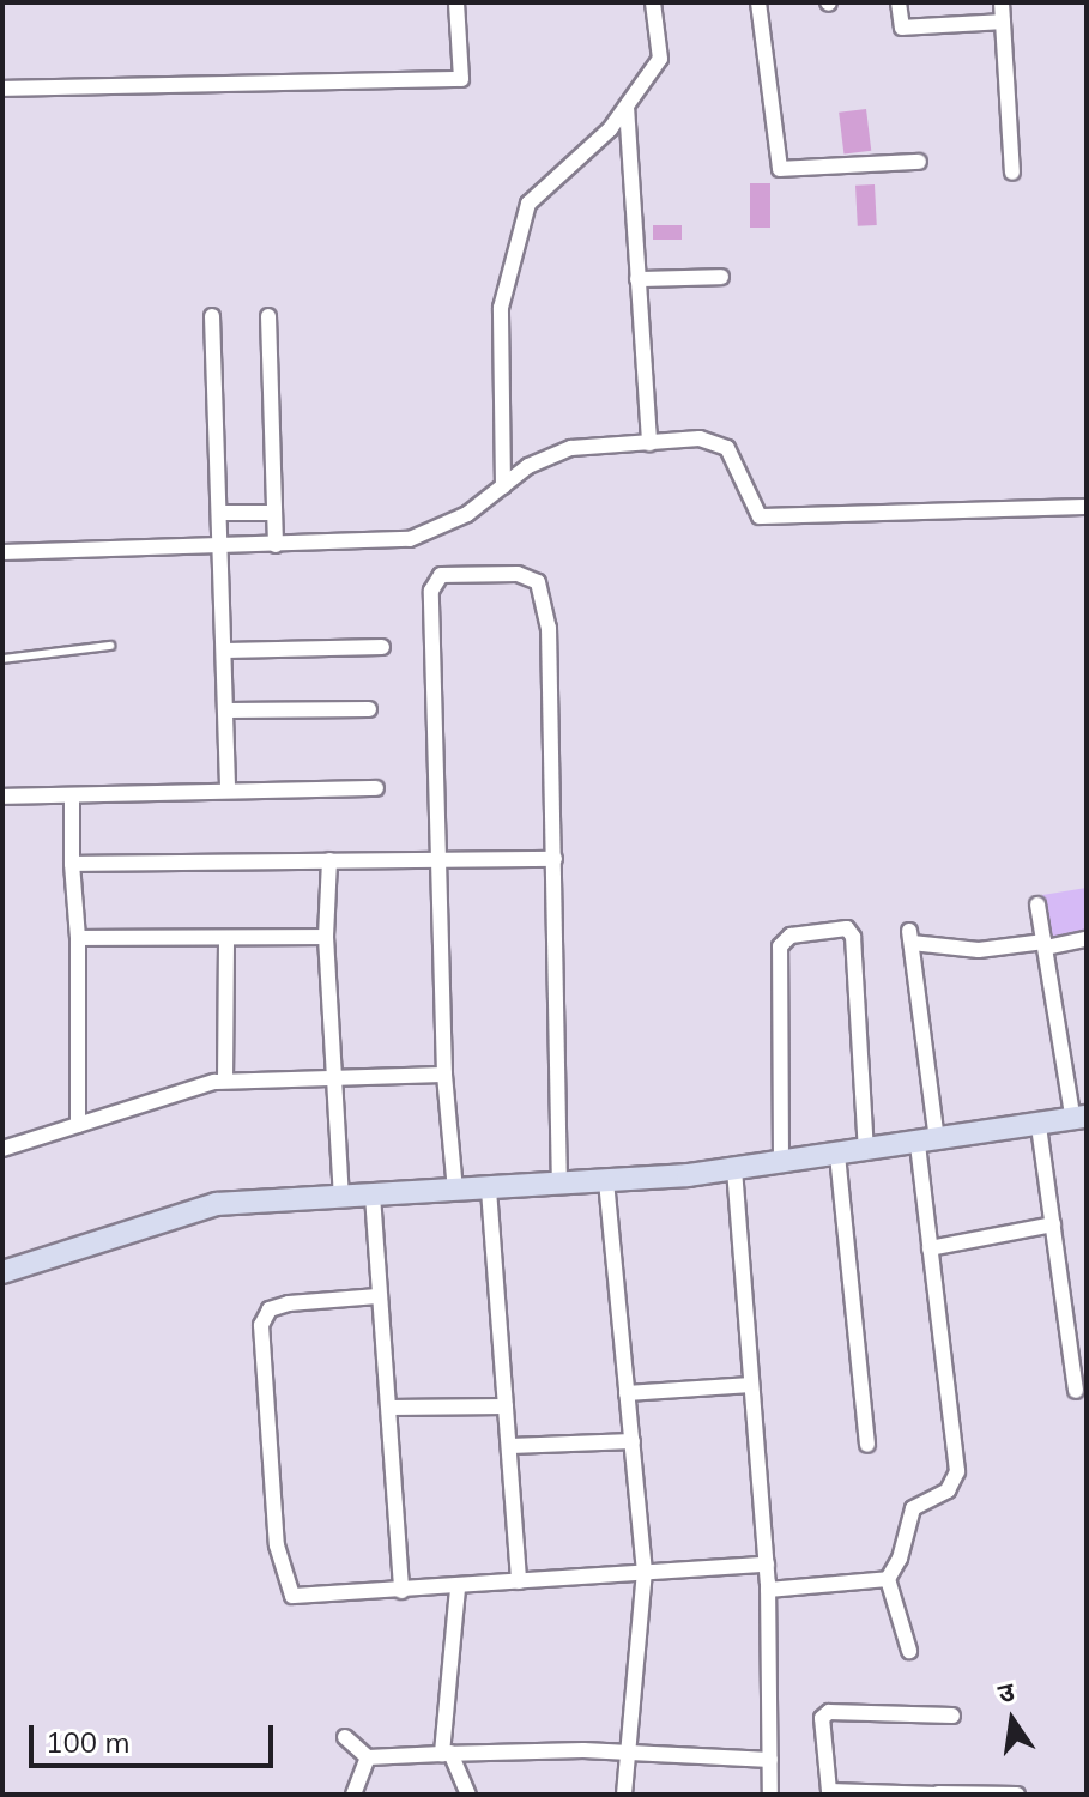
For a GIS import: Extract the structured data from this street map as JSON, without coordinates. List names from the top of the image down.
{
  "scale_bar": "100 m",
  "north": "top"
}
